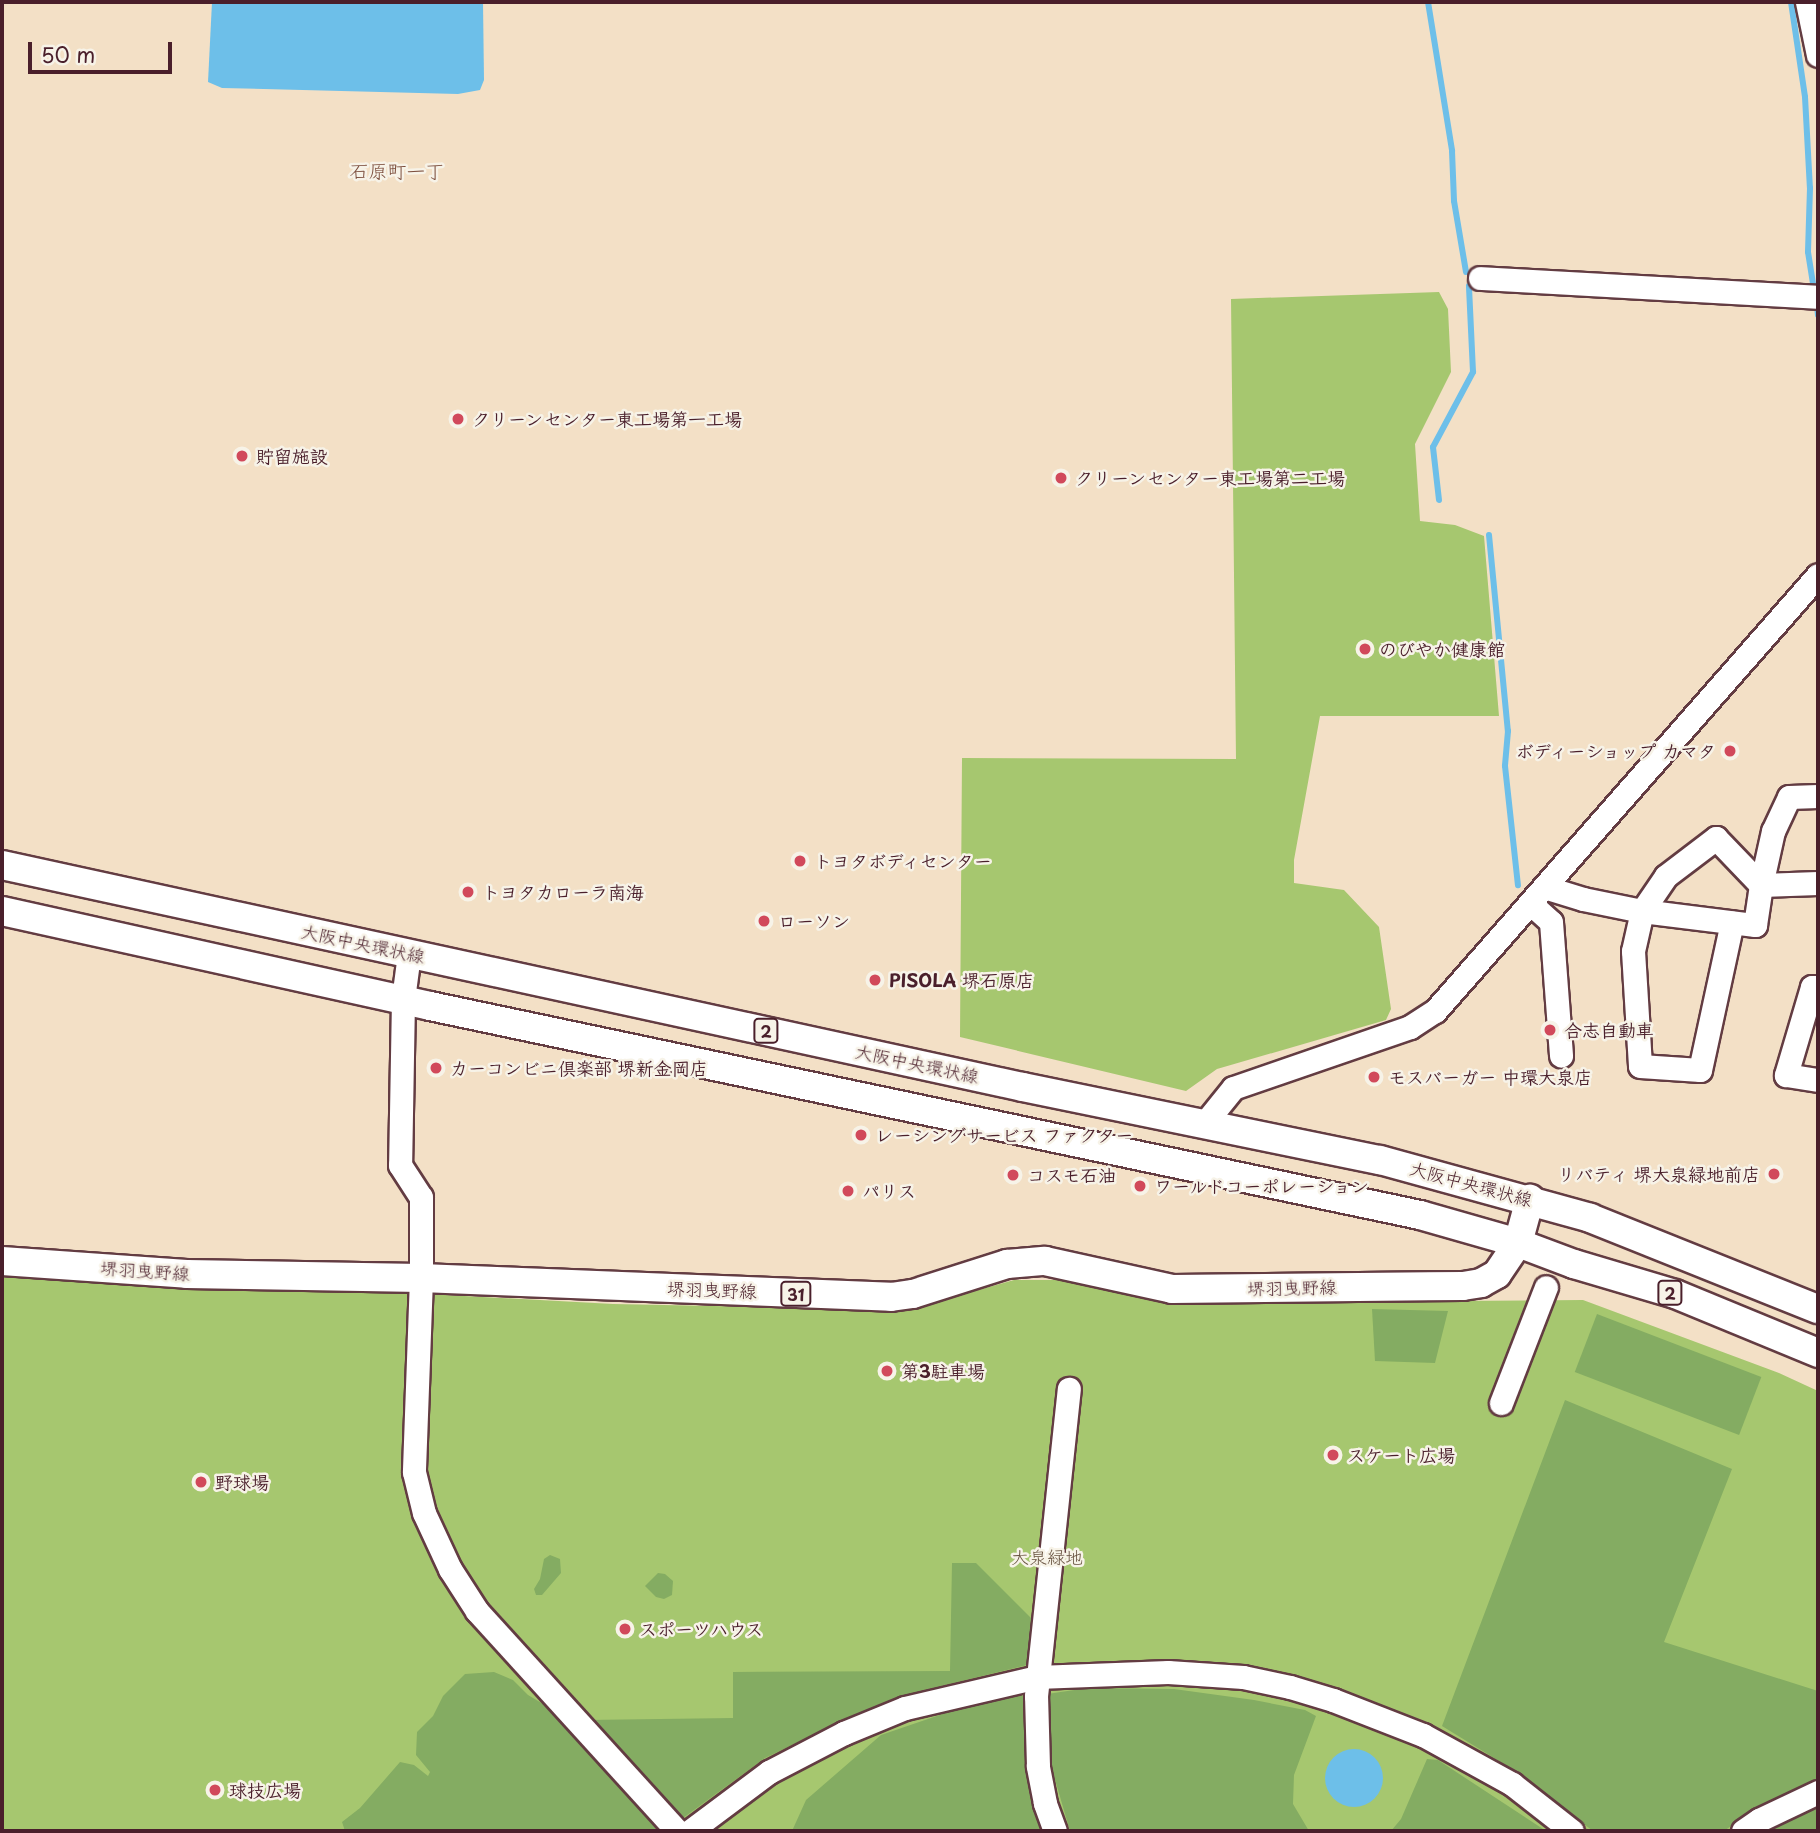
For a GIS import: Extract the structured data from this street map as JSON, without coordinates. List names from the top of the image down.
{
  "streets": {
    "main road": [
      "大阪中央環状線",
      "2",
      "堺羽曳野線",
      "31"
    ]
  },
  "crossings": [
    ["大阪中央環状線", "堺羽曳野線"],
    ["2", "堺羽曳野線"]
  ],
  "districts": ["石原町一丁"],
  "parks": ["大泉緑地"],
  "places": [
    "クリーンセンター東工場第一工場",
    "貯留施設",
    "クリーンセンター東工場第二工場",
    "のびやか健康館",
    "ボディーショップ カマタ",
    "トヨタボディセンター",
    "トヨタカローラ南海",
    "ローソン",
    "PISOLA 堺石原店",
    "合志自動車",
    "カーコンビニ倶楽部 堺新金岡店",
    "モスバーガー 中環大泉店",
    "レーシングサービス ファクター",
    "リバティ 堺大泉緑地前店",
    "コスモ石油",
    "ワールドコーポレーション",
    "パリス",
    "第3駐車場",
    "スケート広場",
    "野球場",
    "スポーツハウス",
    "球技広場"
  ],
  "scale_bar": "50 m"
}
